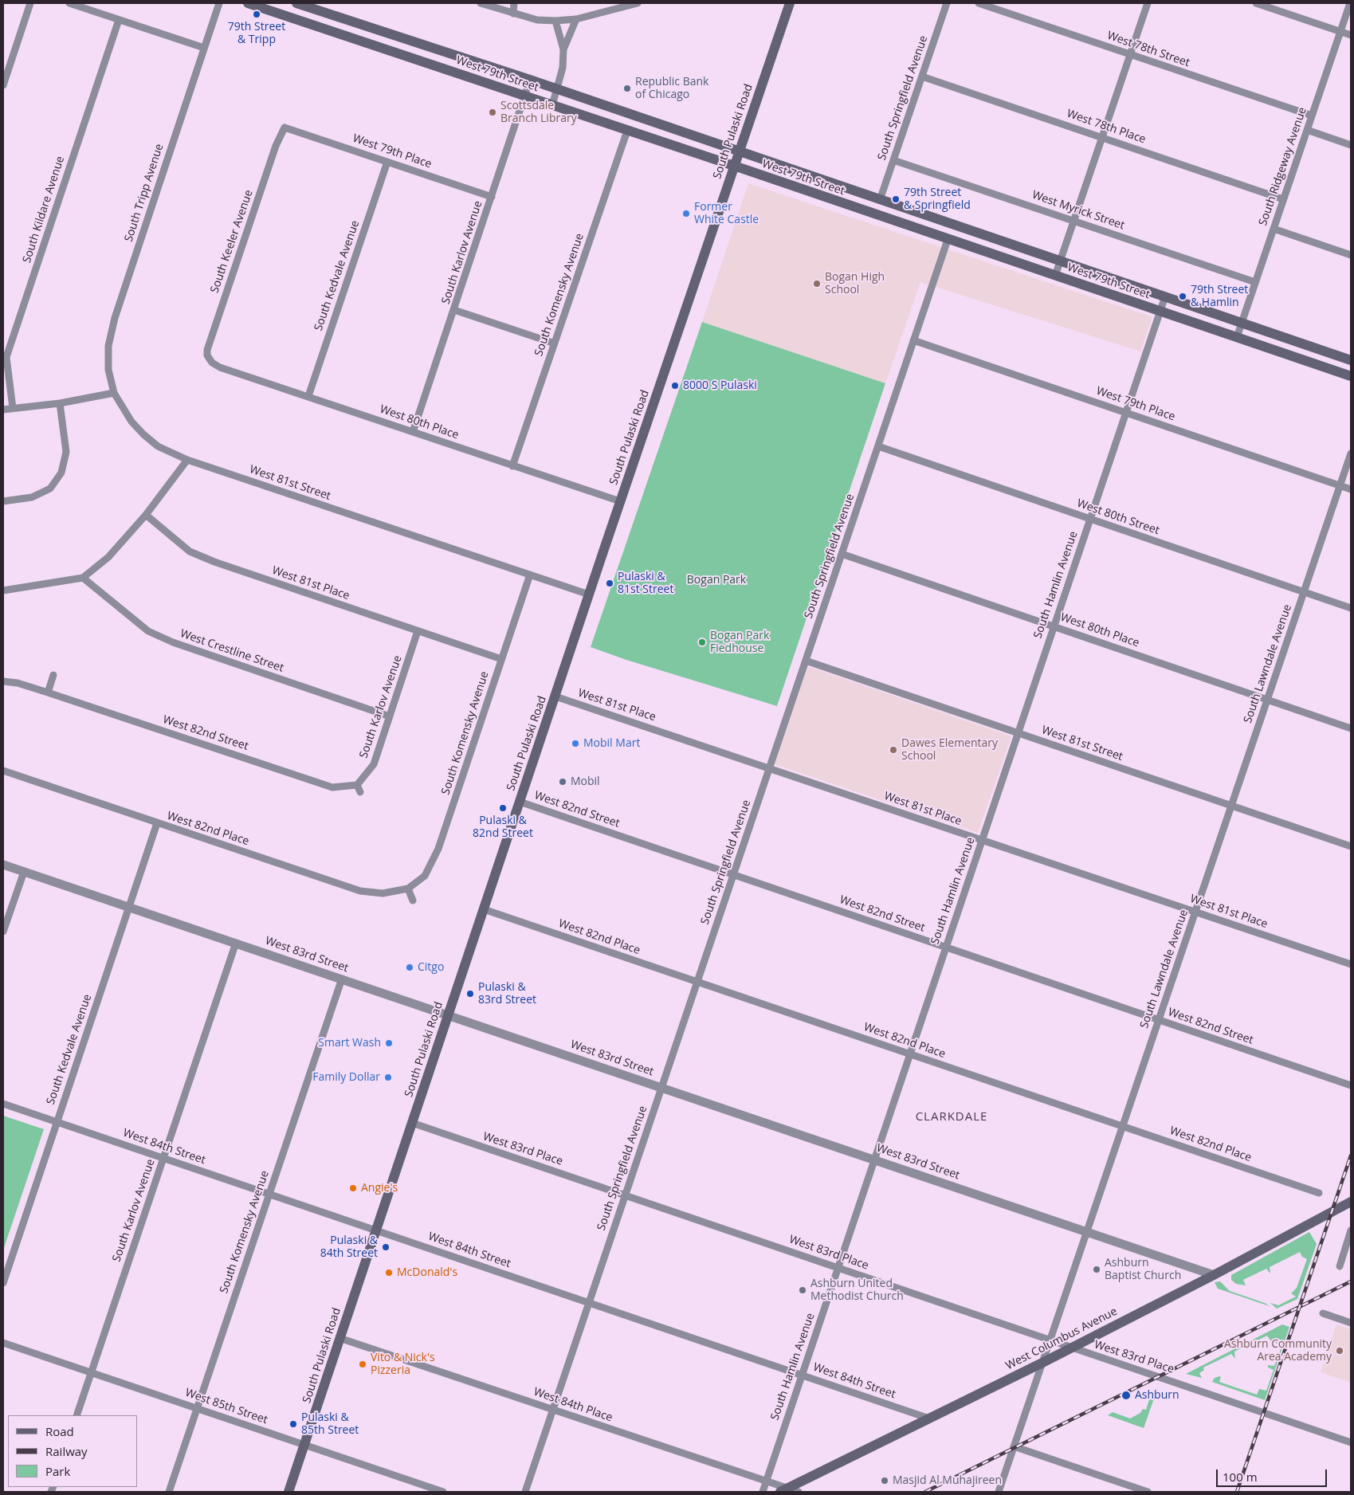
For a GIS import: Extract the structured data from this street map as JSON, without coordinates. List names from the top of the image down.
{
  "streets": {
    "main road": ["West 79th Street", "South Pulaski Road", "West Columbus Avenue"],
    "street": [
      "West 78th Street",
      "South Springfield Avenue",
      "West 78th Place",
      "West 79th Place",
      "South Ridgeway Avenue",
      "South Tripp Avenue",
      "South Kildare Avenue",
      "West Myrick Street",
      "South Keeler Avenue",
      "South Karlov Avenue",
      "South Kedvale Avenue",
      "South Komensky Avenue",
      "West 80th Place",
      "West 81st Street",
      "West 80th Street",
      "West 81st Place",
      "South Hamlin Avenue",
      "West Crestline Street",
      "South Lawndale Avenue",
      "West 82nd Street",
      "West 82nd Place",
      "West 83rd Street",
      "West 84th Street",
      "West 83rd Place",
      "West 84th Place",
      "West 85th Street"
    ]
  },
  "crossings": [
    ["West 78th Street", "South Ridgeway Avenue"],
    ["West 79th Street", "South Springfield Avenue"],
    ["West 79th Street", "South Pulaski Road"],
    ["West 79th Street", "South Ridgeway Avenue"],
    ["West 79th Street", "South Karlov Avenue"],
    ["West 79th Street", "South Komensky Avenue"],
    ["West 79th Street", "South Hamlin Avenue"],
    ["South Springfield Avenue", "West 78th Place"],
    ["South Springfield Avenue", "West 79th Place"],
    ["South Springfield Avenue", "West Myrick Street"],
    ["South Springfield Avenue", "West 80th Place"],
    ["South Springfield Avenue", "West 81st Street"],
    ["South Springfield Avenue", "West 80th Street"],
    ["South Springfield Avenue", "West 81st Place"],
    ["South Springfield Avenue", "West 82nd Street"],
    ["South Springfield Avenue", "West 82nd Place"],
    ["South Springfield Avenue", "West 83rd Street"],
    ["South Springfield Avenue", "West 84th Street"],
    ["South Springfield Avenue", "West 83rd Place"],
    ["South Springfield Avenue", "West 84th Place"],
    ["West 78th Place", "South Ridgeway Avenue"],
    ["South Pulaski Road", "West 80th Place"],
    ["South Pulaski Road", "West 81st Street"],
    ["South Pulaski Road", "West 81st Place"],
    ["South Pulaski Road", "West 82nd Street"],
    ["South Pulaski Road", "West 82nd Place"],
    ["South Pulaski Road", "West 83rd Street"],
    ["South Pulaski Road", "West 84th Street"],
    ["South Pulaski Road", "West 83rd Place"],
    ["South Pulaski Road", "West 84th Place"],
    ["South Pulaski Road", "West 85th Street"],
    ["West 79th Place", "South Keeler Avenue"],
    ["West 79th Place", "South Karlov Avenue"],
    ["West 79th Place", "South Kedvale Avenue"],
    ["West 79th Place", "South Hamlin Avenue"],
    ["West 79th Place", "South Lawndale Avenue"],
    ["South Ridgeway Avenue", "West Myrick Street"],
    ["South Tripp Avenue", "West 81st Street"],
    ["South Keeler Avenue", "West 80th Place"],
    ["South Karlov Avenue", "West 80th Place"],
    ["South Karlov Avenue", "West 81st Place"],
    ["South Karlov Avenue", "West Crestline Street"],
    ["South Karlov Avenue", "West 82nd Street"],
    ["South Karlov Avenue", "West 83rd Street"],
    ["South Karlov Avenue", "West 84th Street"],
    ["South Karlov Avenue", "West 85th Street"],
    ["South Kedvale Avenue", "West 80th Place"],
    ["South Kedvale Avenue", "West 82nd Place"],
    ["South Kedvale Avenue", "West 83rd Street"],
    ["South Kedvale Avenue", "West 84th Street"],
    ["South Komensky Avenue", "West 80th Place"],
    ["South Komensky Avenue", "West 81st Street"],
    ["South Komensky Avenue", "West 81st Place"],
    ["South Komensky Avenue", "West 82nd Place"],
    ["South Komensky Avenue", "West 83rd Street"],
    ["South Komensky Avenue", "West 84th Street"],
    ["South Komensky Avenue", "West 85th Street"],
    ["West 80th Place", "South Hamlin Avenue"],
    ["West 80th Place", "South Lawndale Avenue"],
    ["West 81st Street", "South Hamlin Avenue"],
    ["West 81st Street", "South Lawndale Avenue"],
    ["West 80th Street", "South Hamlin Avenue"],
    ["West 80th Street", "South Lawndale Avenue"],
    ["West 81st Place", "South Hamlin Avenue"],
    ["West 81st Place", "South Lawndale Avenue"],
    ["South Hamlin Avenue", "West 82nd Street"],
    ["South Hamlin Avenue", "West 82nd Place"],
    ["South Hamlin Avenue", "West 83rd Street"],
    ["South Hamlin Avenue", "West 84th Street"],
    ["South Hamlin Avenue", "West 83rd Place"],
    ["South Hamlin Avenue", "West 84th Place"],
    ["South Lawndale Avenue", "West 82nd Street"],
    ["South Lawndale Avenue", "West 82nd Place"],
    ["South Lawndale Avenue", "West 83rd Street"],
    ["South Lawndale Avenue", "West 83rd Place"],
    ["South Lawndale Avenue", "West Columbus Avenue"],
    ["West 83rd Street", "West Columbus Avenue"],
    ["West 84th Street", "West Columbus Avenue"],
    ["West 83rd Place", "West Columbus Avenue"],
    ["West Columbus Avenue", "West 84th Place"]
  ],
  "districts": ["CLARKDALE"],
  "parks": ["Bogan Park"],
  "places": [
    "79th Street & Tripp",
    "Republic Bank of Chicago",
    "Scottsdale Branch Library",
    "79th Street & Springfield",
    "Former White Castle",
    "Bogan High School",
    "79th Street & Hamlin",
    "8000 S Pulaski",
    "Pulaski & 81st Street",
    "Bogan Park Fiedhouse",
    "Mobil Mart",
    "Dawes Elementary School",
    "Mobil",
    "Pulaski & 82nd Street",
    "Citgo",
    "Pulaski & 83rd Street",
    "Smart Wash",
    "Family Dollar",
    "Angie's",
    "Pulaski & 84th Street",
    "Ashburn Baptist Church",
    "McDonald's",
    "Ashburn United Methodist Church",
    "Ashburn Community Area Academy",
    "Vito & Nick's Pizzeria",
    "Ashburn",
    "Pulaski & 85th Street",
    "Masjid Al Muhajireen"
  ],
  "legend": ["Road", "Railway", "Park"],
  "scale_bar": "100 m"
}
